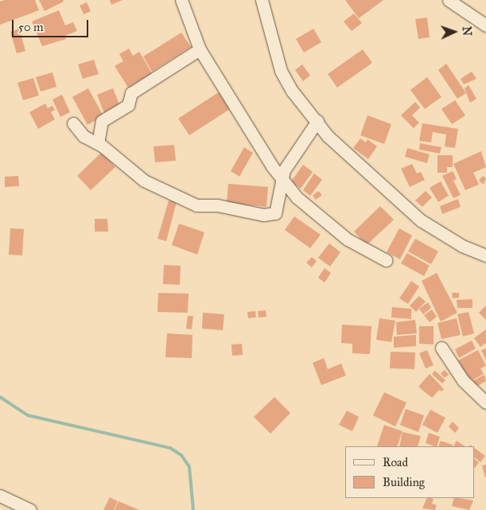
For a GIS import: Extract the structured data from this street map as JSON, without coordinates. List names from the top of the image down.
{
  "legend": ["Road", "Building"],
  "scale_bar": "50 m",
  "north": "right"
}
